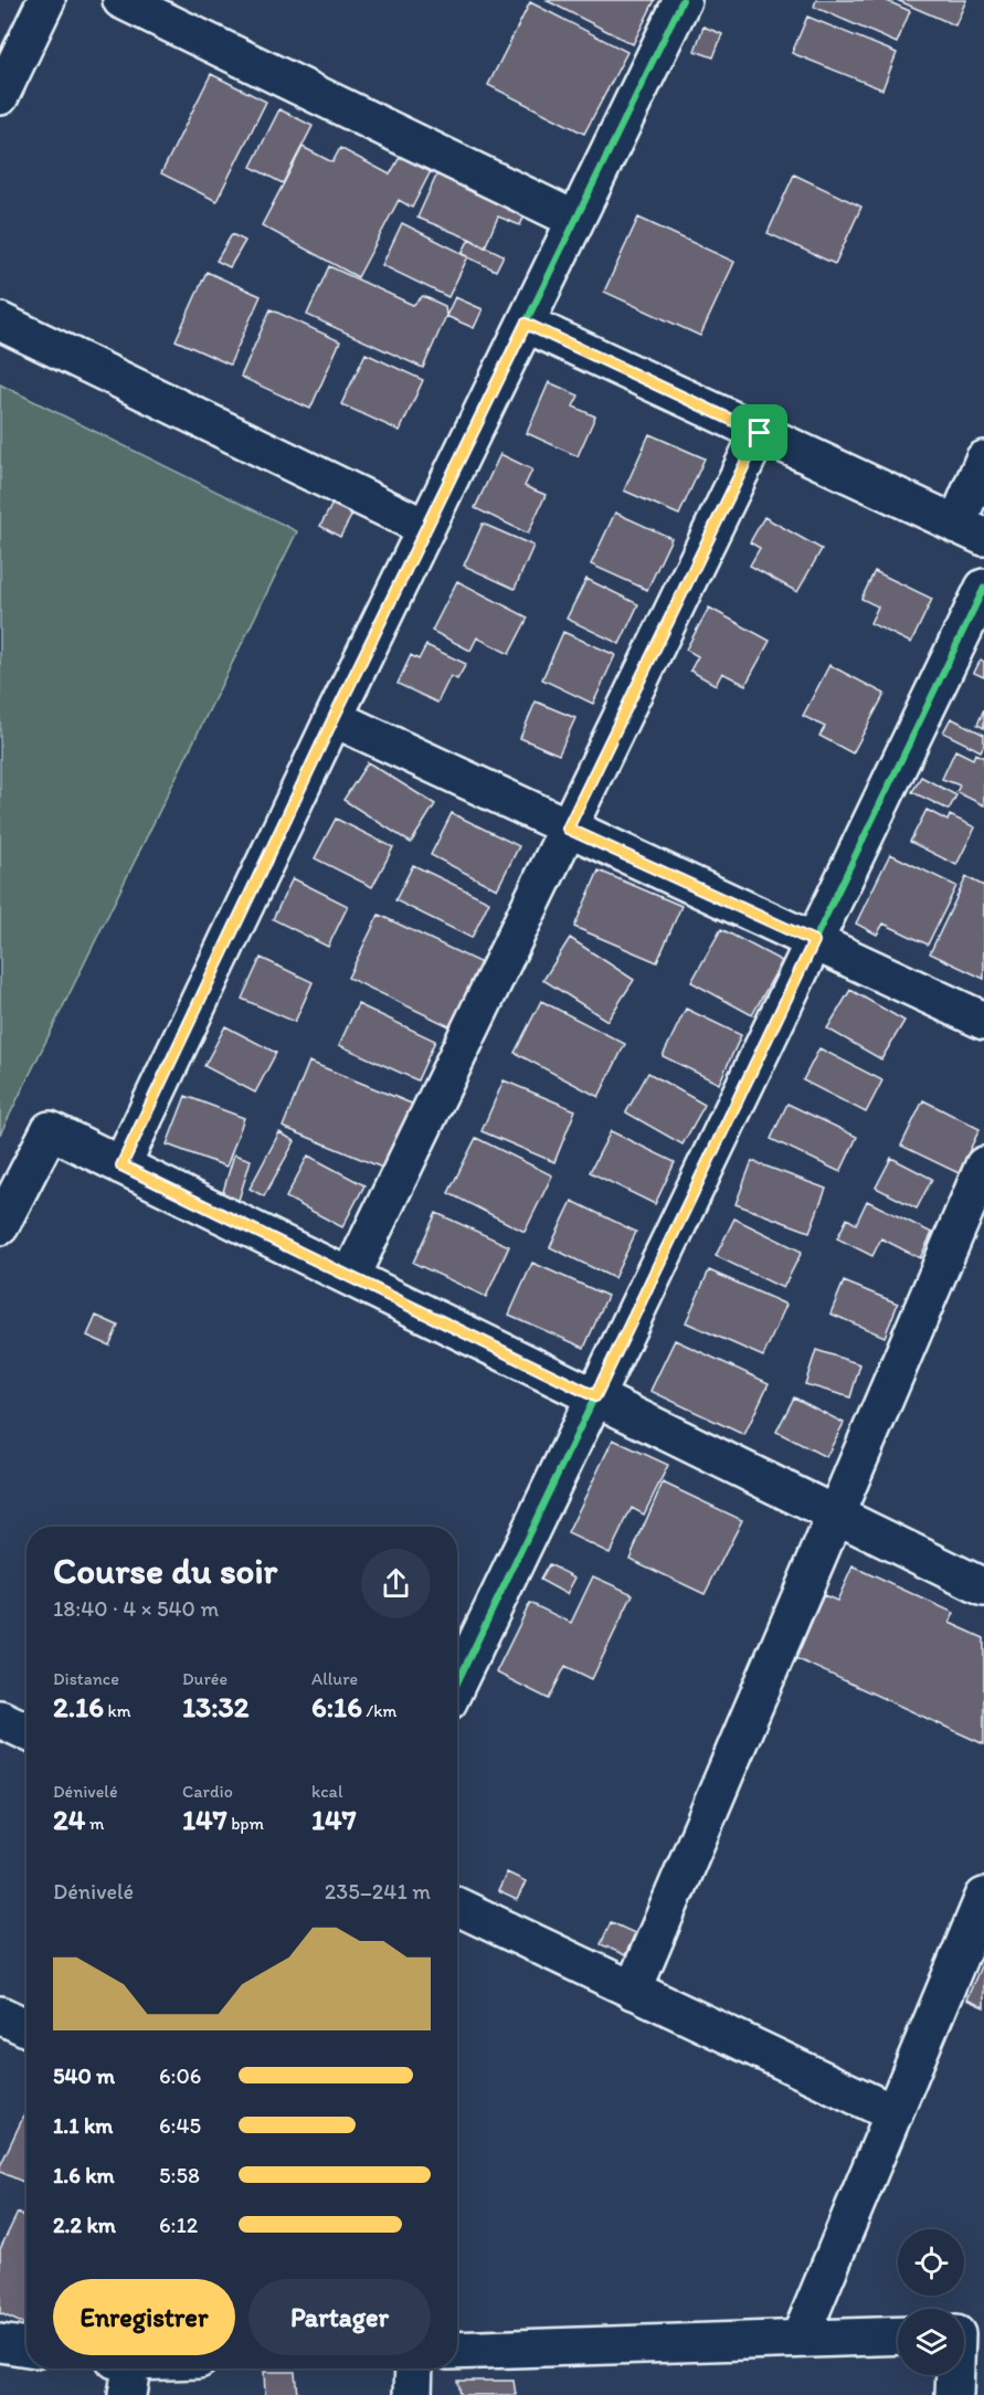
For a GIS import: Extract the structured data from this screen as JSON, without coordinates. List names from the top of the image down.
{
  "page": {
    "heading": ["Course du soir", "18:40 · 4 × 540 m"],
    "stats": [
      ["Distance", "2.16 km"],
      ["Durée", "13:32"],
      ["Allure", "6:16 /km"],
      ["Dénivelé", "24 m"],
      ["Cardio", "147 bpm"],
      ["kcal", "147"]
    ],
    "chart": ["Dénivelé", "235–241 m"],
    "list": [
      {
        "name": "540 m",
        "note": "6:06"
      },
      {
        "name": "1.1 km",
        "note": "6:45"
      },
      {
        "name": "1.6 km",
        "note": "5:58"
      },
      {
        "name": "2.2 km",
        "note": "6:12"
      }
    ],
    "buttons": ["Enregistrer", "Partager"]
  }
}
